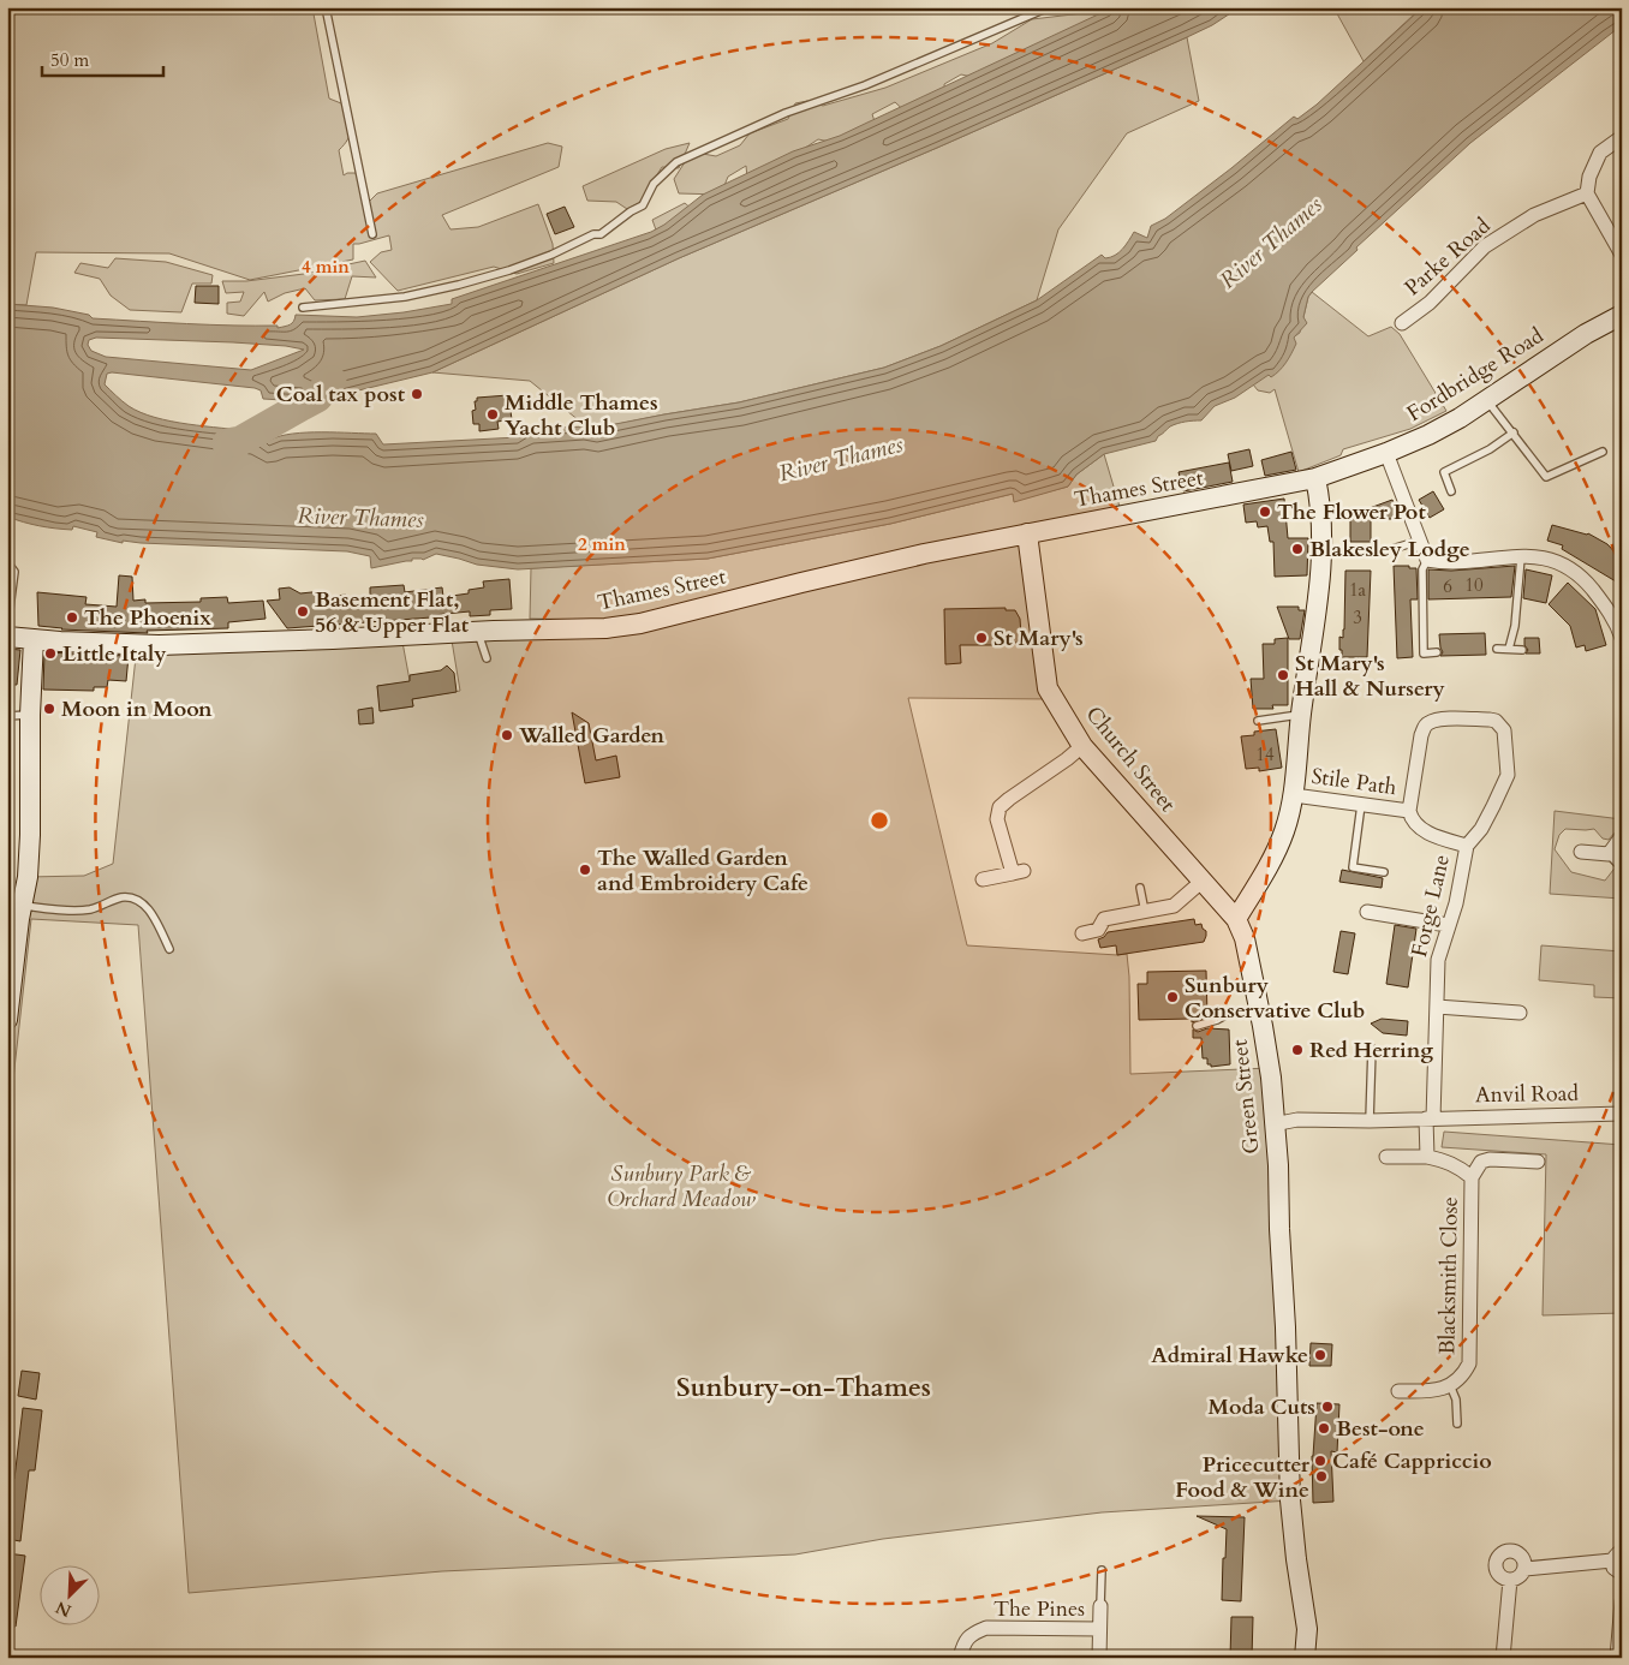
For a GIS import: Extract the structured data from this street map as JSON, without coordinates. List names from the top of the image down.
{
  "streets": {
    "street": [
      "Parke Road",
      "Fordbridge Road",
      "Thames Street",
      "Church Street",
      "Stile Path",
      "Forge Lane",
      "Anvil Road",
      "Green Street",
      "Blacksmith Close",
      "The Pines"
    ]
  },
  "crossings": [
    ["Fordbridge Road", "Thames Street"],
    ["Thames Street", "Church Street"],
    ["Church Street", "Green Street"],
    ["Stile Path", "Forge Lane"],
    ["Forge Lane", "Anvil Road"]
  ],
  "districts": ["Sunbury-on-Thames"],
  "water": ["River Thames"],
  "parks": ["Sunbury Park & Orchard Meadow"],
  "places": [
    "Coal tax post",
    "Middle Thames Yacht Club",
    "The Flower Pot",
    "Blakesley Lodge",
    "Basement Flat, 56 & Upper Flat",
    "The Phoenix",
    "St Mary's",
    "Little Italy",
    "St Mary's Hall & Nursery",
    "Moon in Moon",
    "Walled Garden",
    "The Walled Garden and Embroidery Cafe",
    "Sunbury Conservative Club",
    "Red Herring",
    "Admiral Hawke",
    "Moda Cuts",
    "Best-one",
    "Café Cappriccio",
    "Pricecutter Food & Wine"
  ],
  "house_numbers": [
    "10",
    "6",
    "1a",
    "3",
    "14"
  ],
  "scale_bar": "50 m",
  "north": "bottom left",
  "rings": ["4 min", "2 min"]
}
